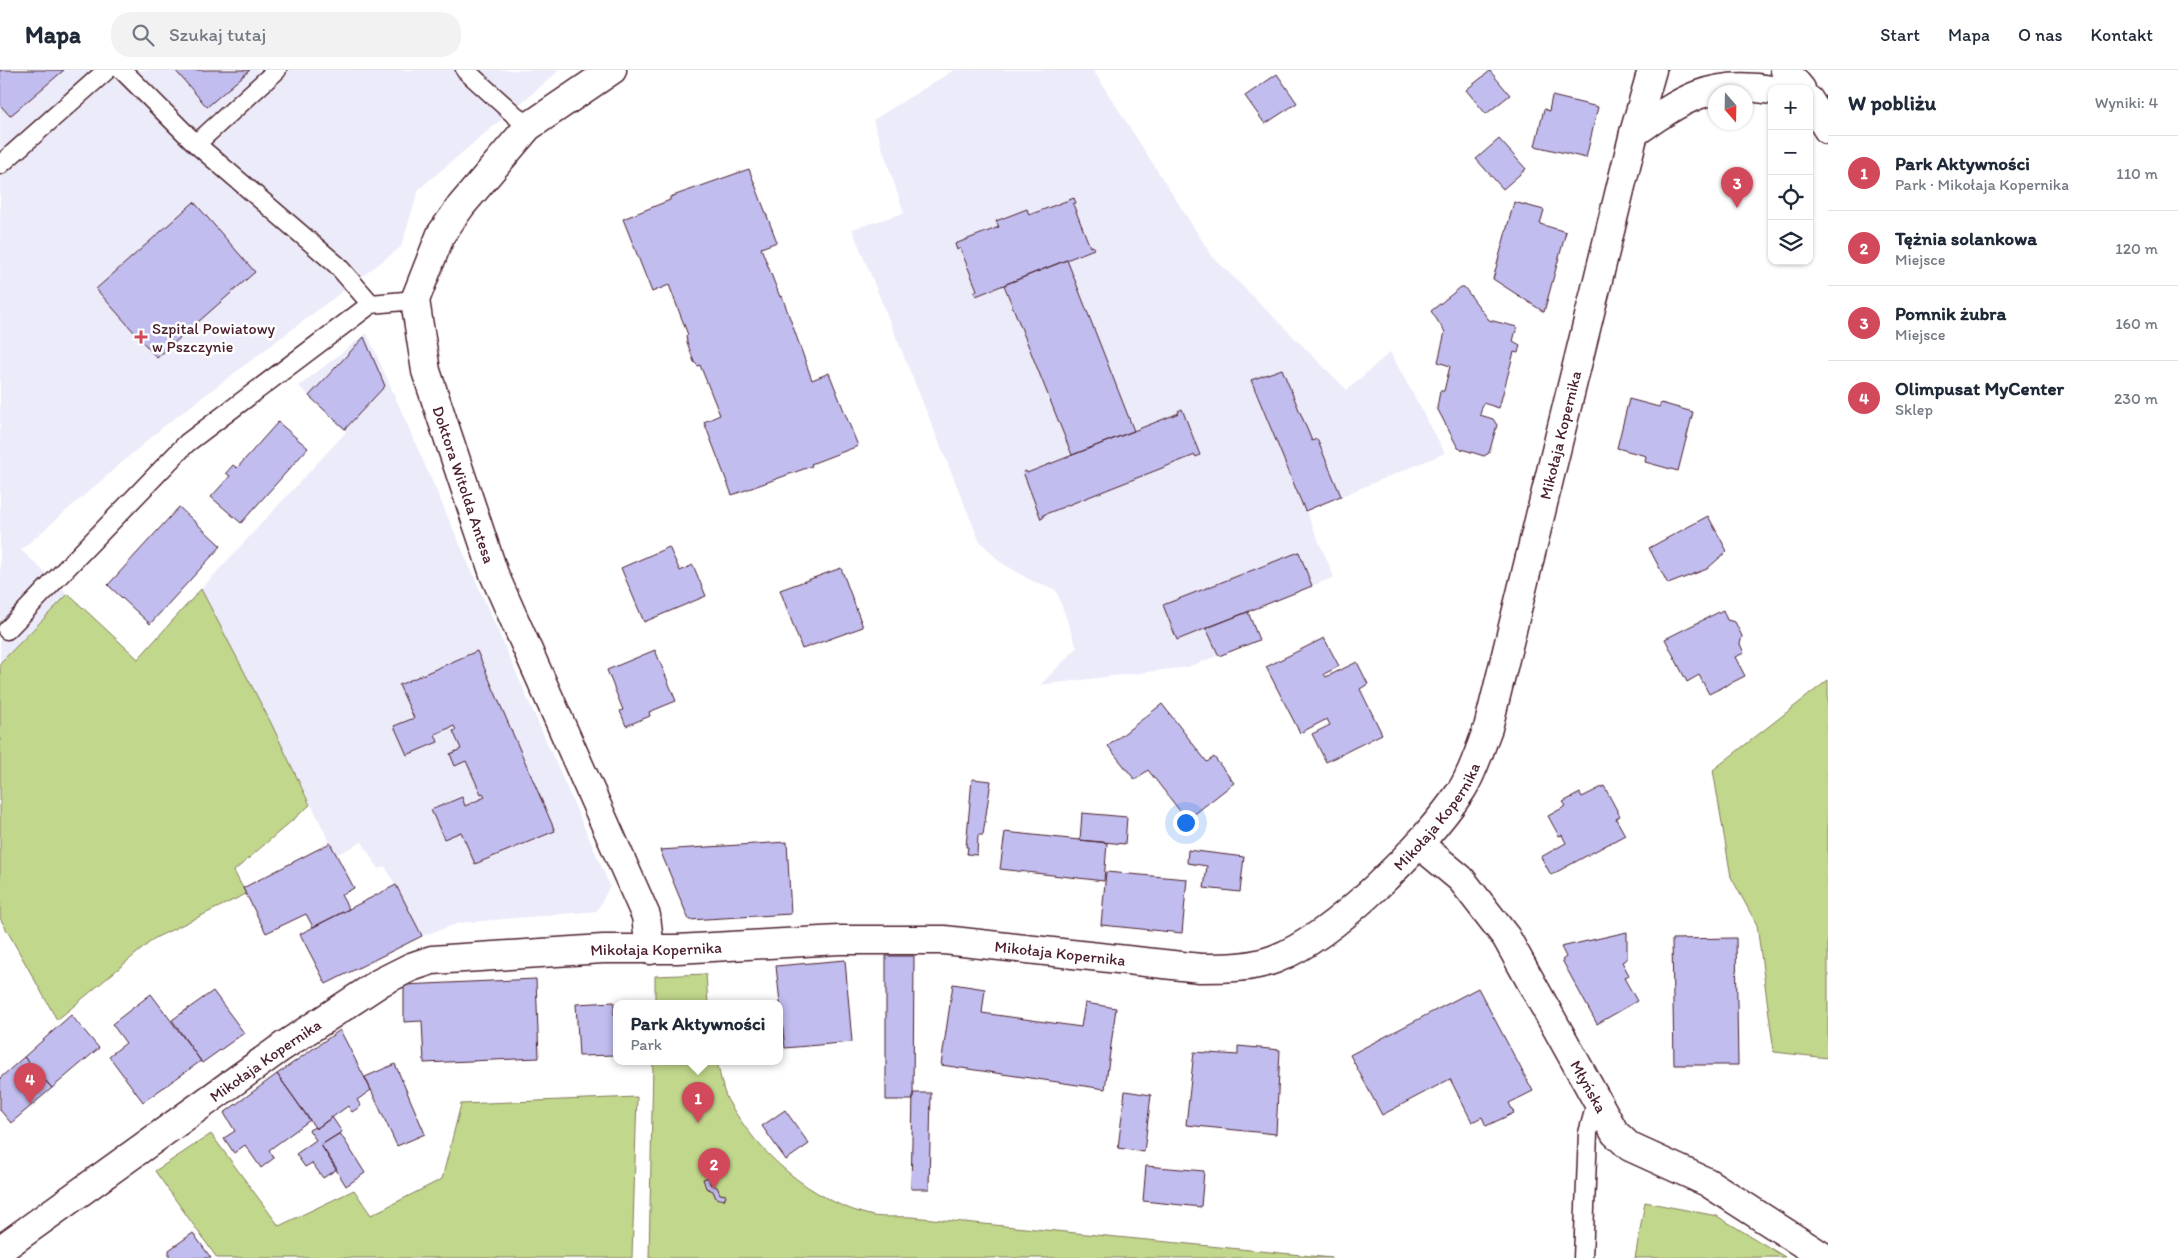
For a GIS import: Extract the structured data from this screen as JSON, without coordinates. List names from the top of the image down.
{
  "streets": {
    "street": ["Mikołaja Kopernika", "Doktora Witolda Antesa", "Młyńska"]
  },
  "crossings": [
    ["Mikołaja Kopernika", "Doktora Witolda Antesa"],
    ["Mikołaja Kopernika", "Młyńska"]
  ],
  "places": {
    "health": ["Szpital Powiatowy w Pszczynie"]
  },
  "north": "bottom",
  "page": {
    "header": "Mapa",
    "search": "Szukaj tutaj",
    "nav": [
      "Start",
      "Mapa",
      "O nas",
      "Kontakt"
    ],
    "heading": ["W pobliżu", "Wyniki: 4"],
    "map_buttons": ["+", "−"],
    "list": [
      {
        "mark": "1",
        "name": "Park Aktywności",
        "note": "Park · Mikołaja Kopernika",
        "value": "110 m"
      },
      {
        "mark": "2",
        "name": "Tężnia solankowa",
        "note": "Miejsce",
        "value": "120 m"
      },
      {
        "mark": "3",
        "name": "Pomnik żubra",
        "note": "Miejsce",
        "value": "160 m"
      },
      {
        "mark": "4",
        "name": "Olimpusat MyCenter",
        "note": "Sklep",
        "value": "230 m"
      }
    ],
    "pins": [
      "3",
      "4",
      "1",
      "2"
    ],
    "popup": ["Park Aktywności", "Park"]
  }
}
